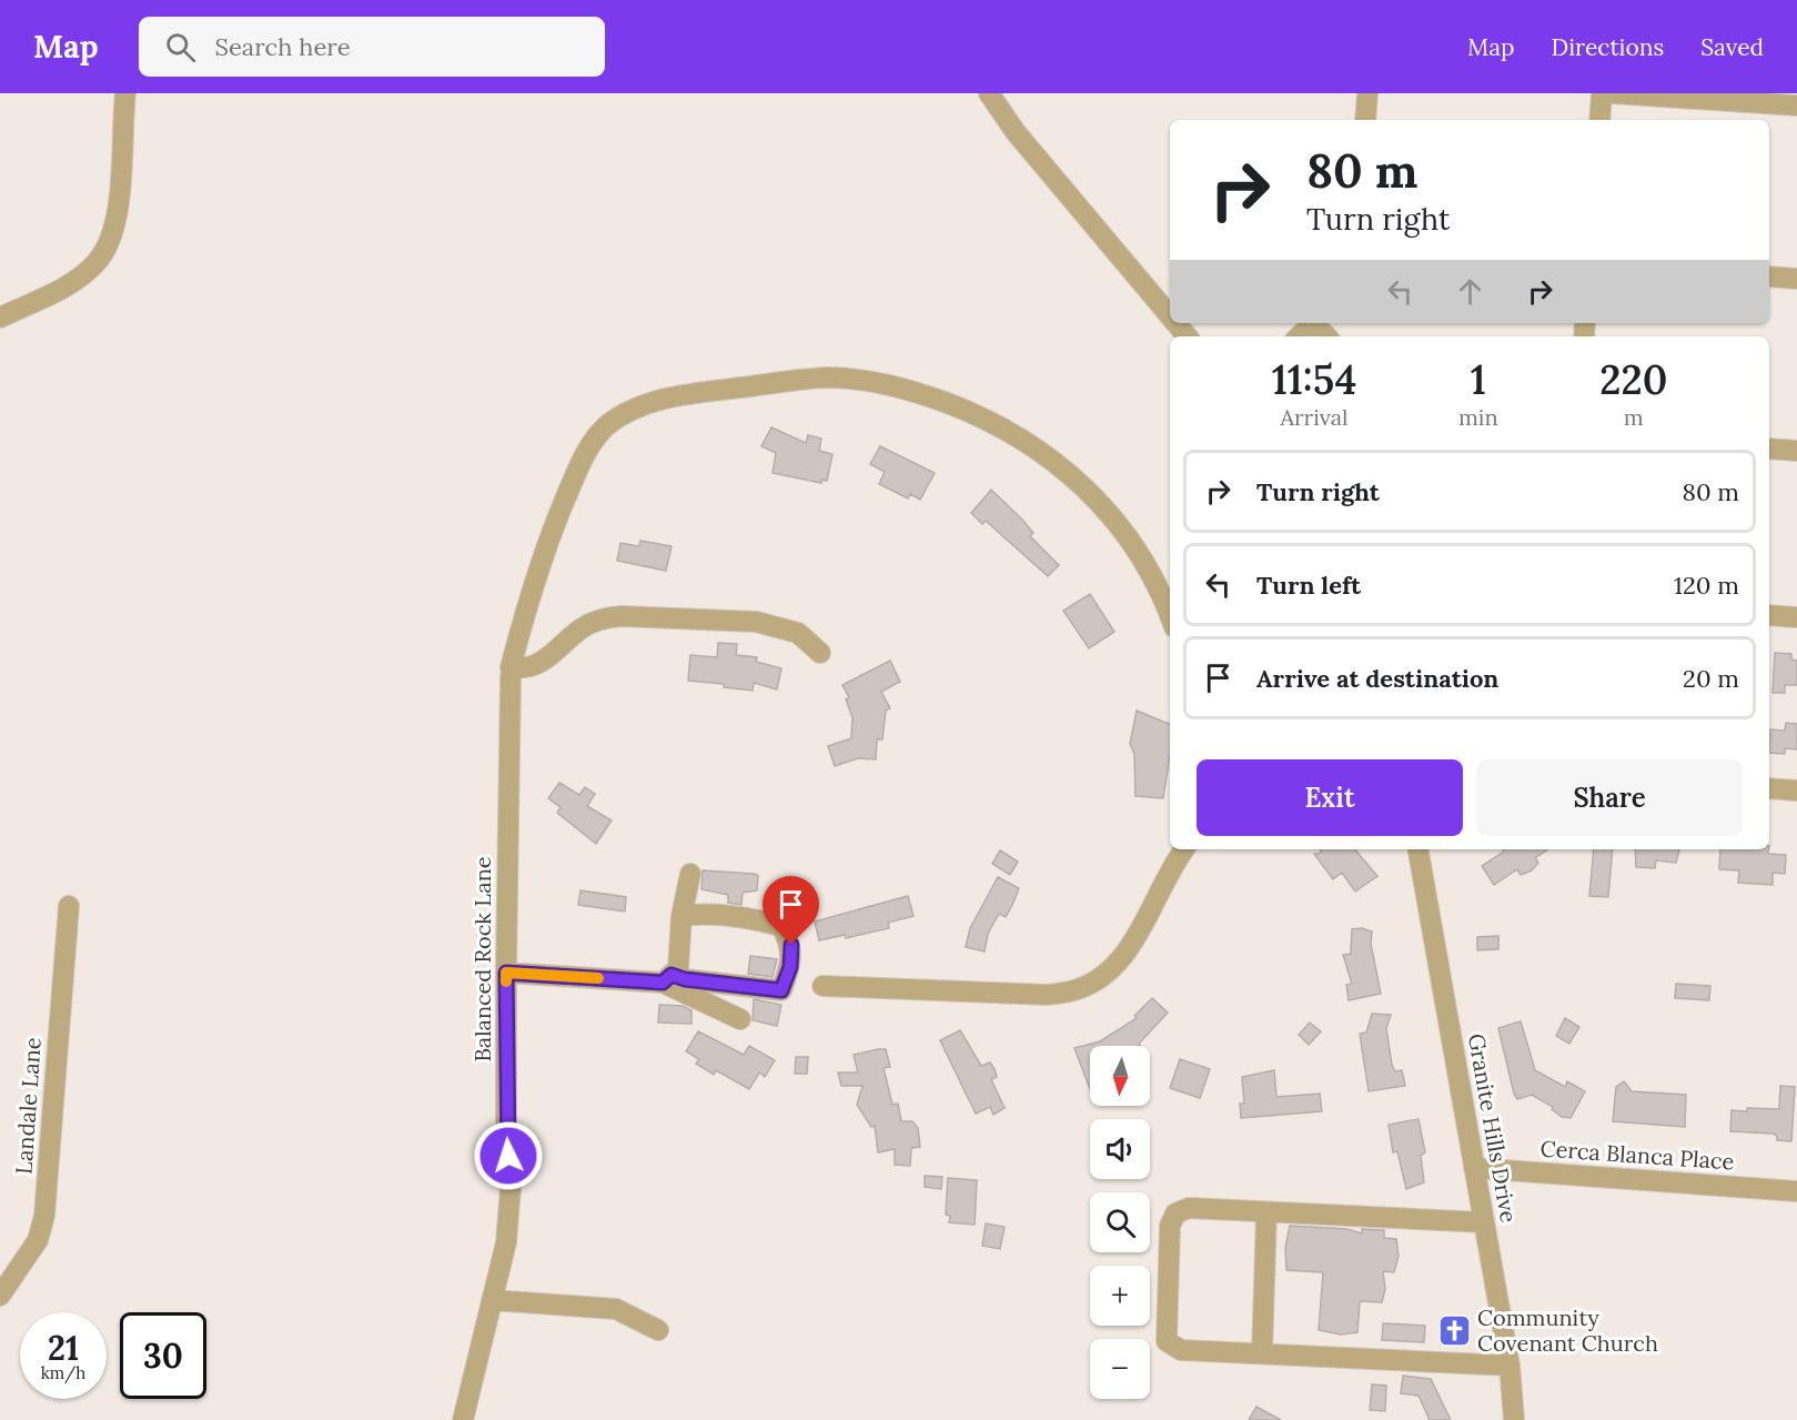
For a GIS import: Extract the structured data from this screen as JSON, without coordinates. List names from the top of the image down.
{
  "streets": {
    "street": [
      "Balanced Rock Lane",
      "Landale Lane",
      "Granite Hills Drive",
      "Cerca Blanca Place"
    ]
  },
  "crossings": [
    ["Granite Hills Drive", "Cerca Blanca Place"]
  ],
  "places": {
    "church": ["Community Covenant Church"]
  },
  "north": "bottom",
  "page": {
    "header": "Map",
    "search": "Search here",
    "nav": ["Map", "Directions", "Saved"],
    "turn": ["80 m", "Turn right"],
    "eta": [
      "11:54",
      "Arrival",
      "1",
      "min",
      "220",
      "m"
    ],
    "list": [
      {
        "name": "Turn right",
        "value": "80 m"
      },
      {
        "name": "Turn left",
        "value": "120 m"
      },
      {
        "name": "Arrive at destination",
        "value": "20 m"
      }
    ],
    "buttons": ["Exit", "Share"],
    "map_buttons": ["+", "−"],
    "speed": "21 km/h",
    "limit": "30"
  }
}
